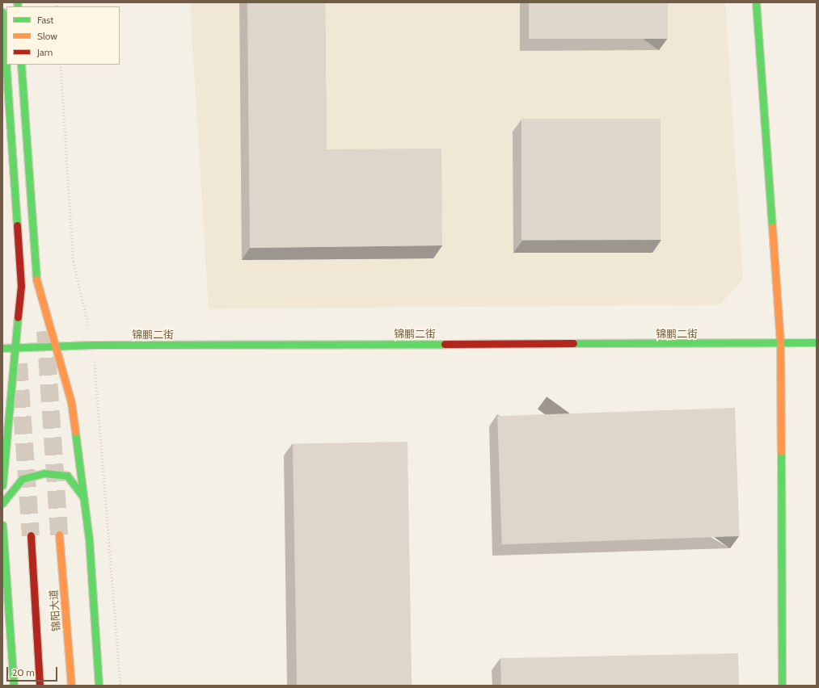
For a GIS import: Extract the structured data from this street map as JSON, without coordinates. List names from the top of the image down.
{
  "streets": {
    "main road": ["锦鹏二街", "锦阳大道"]
  },
  "legend": ["Fast", "Slow", "Jam"],
  "scale_bar": "20 m"
}
